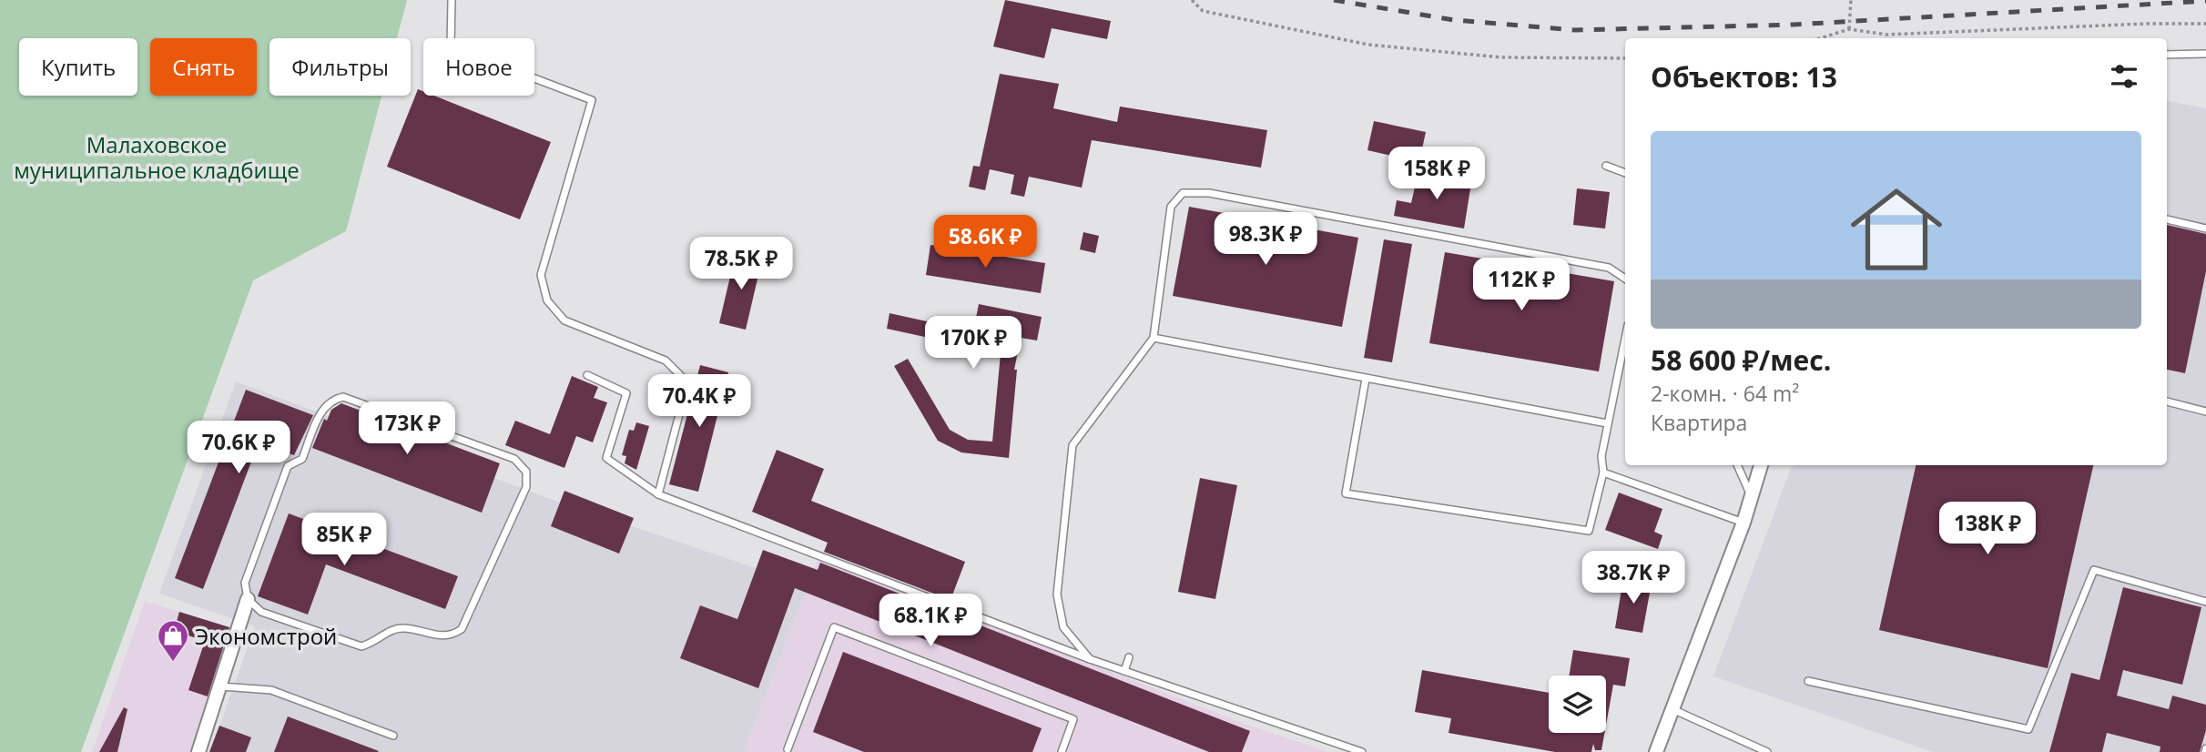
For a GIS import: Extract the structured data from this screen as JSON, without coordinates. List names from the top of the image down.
{
  "parks": ["Малаховское муниципальное кладбище"],
  "places": {
    "shop": ["Экономстрой"]
  },
  "page": {
    "chip": [
      "Купить",
      "Снять",
      "Фильтры",
      "Новое"
    ],
    "heading": "Объектов: 13",
    "list": [
      {
        "name": "58 600 ₽/мес.",
        "note": "2-комн. · 64 m² · Квартира"
      }
    ],
    "price": [
      "158K ₽",
      "98.3K ₽",
      "58.6K ₽",
      "78.5K ₽",
      "112K ₽",
      "170K ₽",
      "70.4K ₽",
      "173K ₽",
      "70.6K ₽",
      "138K ₽",
      "85K ₽",
      "38.7K ₽",
      "68.1K ₽"
    ]
  }
}
